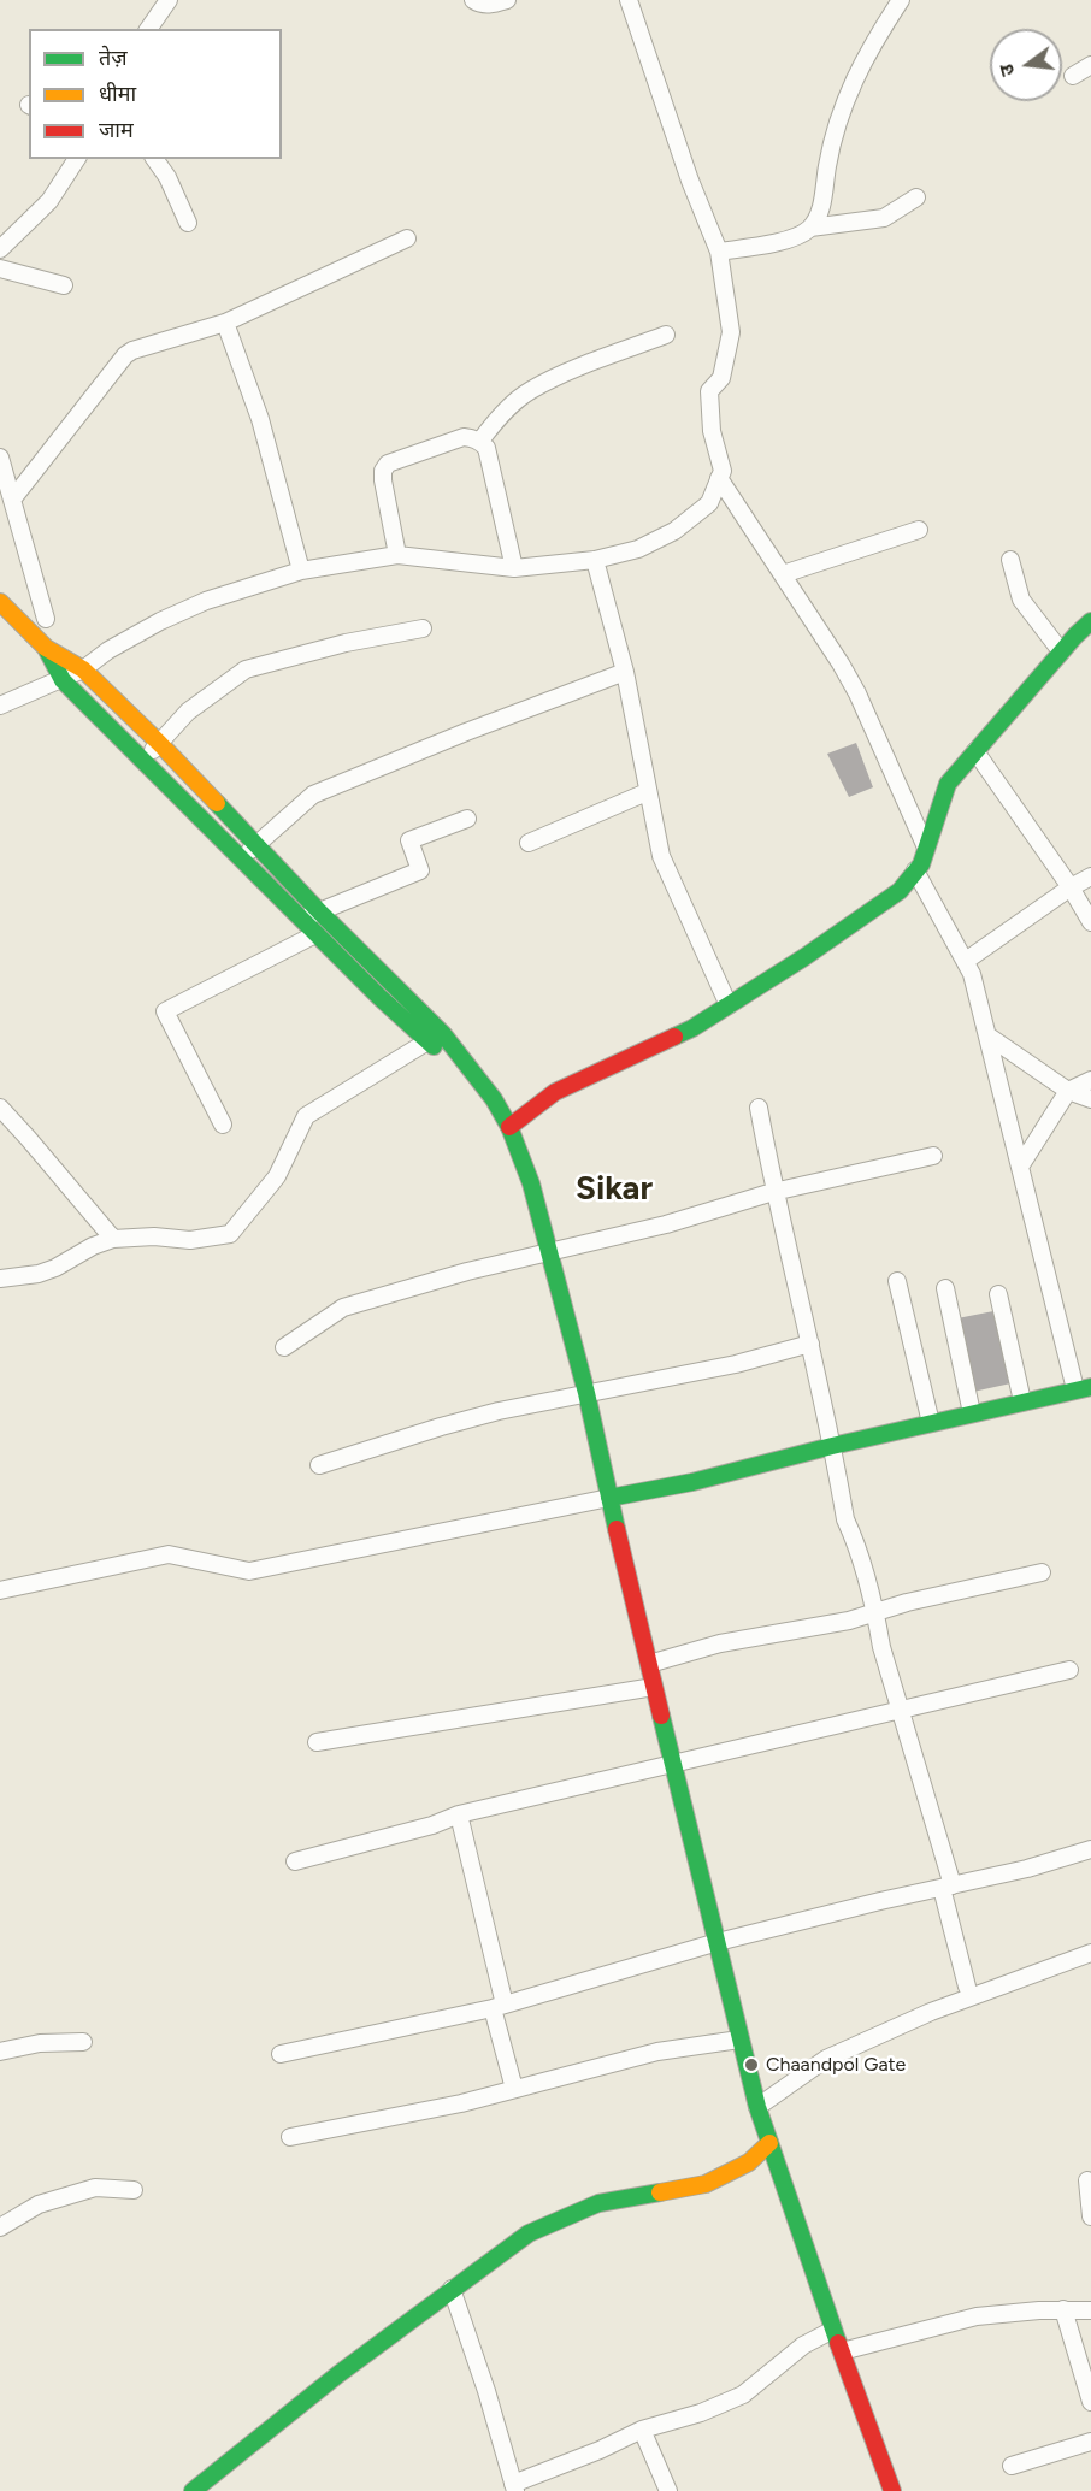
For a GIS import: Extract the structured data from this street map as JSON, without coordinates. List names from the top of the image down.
{
  "districts": ["Sikar"],
  "places": ["Chaandpol Gate"],
  "legend": ["तेज़", "धीमा", "जाम"],
  "north": "left"
}
